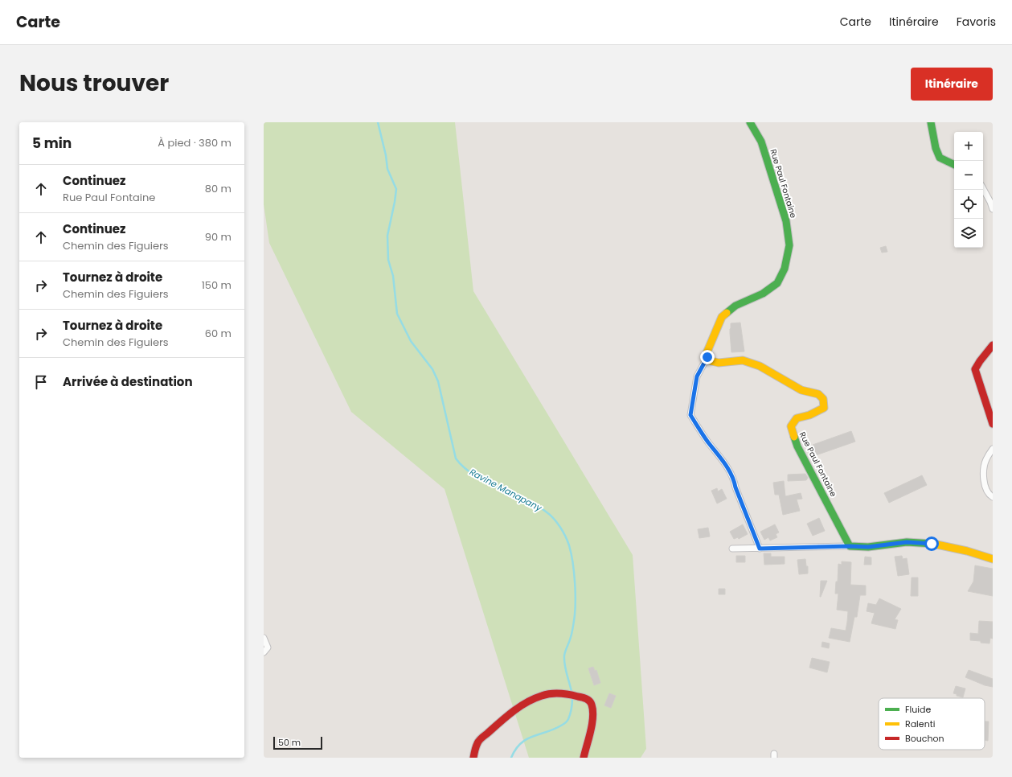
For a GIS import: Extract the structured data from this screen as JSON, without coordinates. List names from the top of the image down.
{
  "streets": {
    "street": ["Rue Paul Fontaine"]
  },
  "water": ["Ravine Manapany"],
  "legend": ["Fluide", "Ralenti", "Bouchon"],
  "scale_bar": "50 m",
  "page": {
    "header": "Carte",
    "nav": ["Carte", "Itinéraire", "Favoris"],
    "title": "Nous trouver",
    "buttons": "Itinéraire",
    "heading": ["5 min", "À pied · 380 m"],
    "map_buttons": ["+", "−"],
    "list": [
      ["Continuez", "Rue Paul Fontaine", "80 m"],
      ["Continuez", "Chemin des Figuiers", "90 m"],
      ["Tournez à droite", "Chemin des Figuiers", "150 m"],
      ["Tournez à droite", "Chemin des Figuiers", "60 m"],
      "Arrivée à destination"
    ],
    "scale": "50 m"
  }
}
